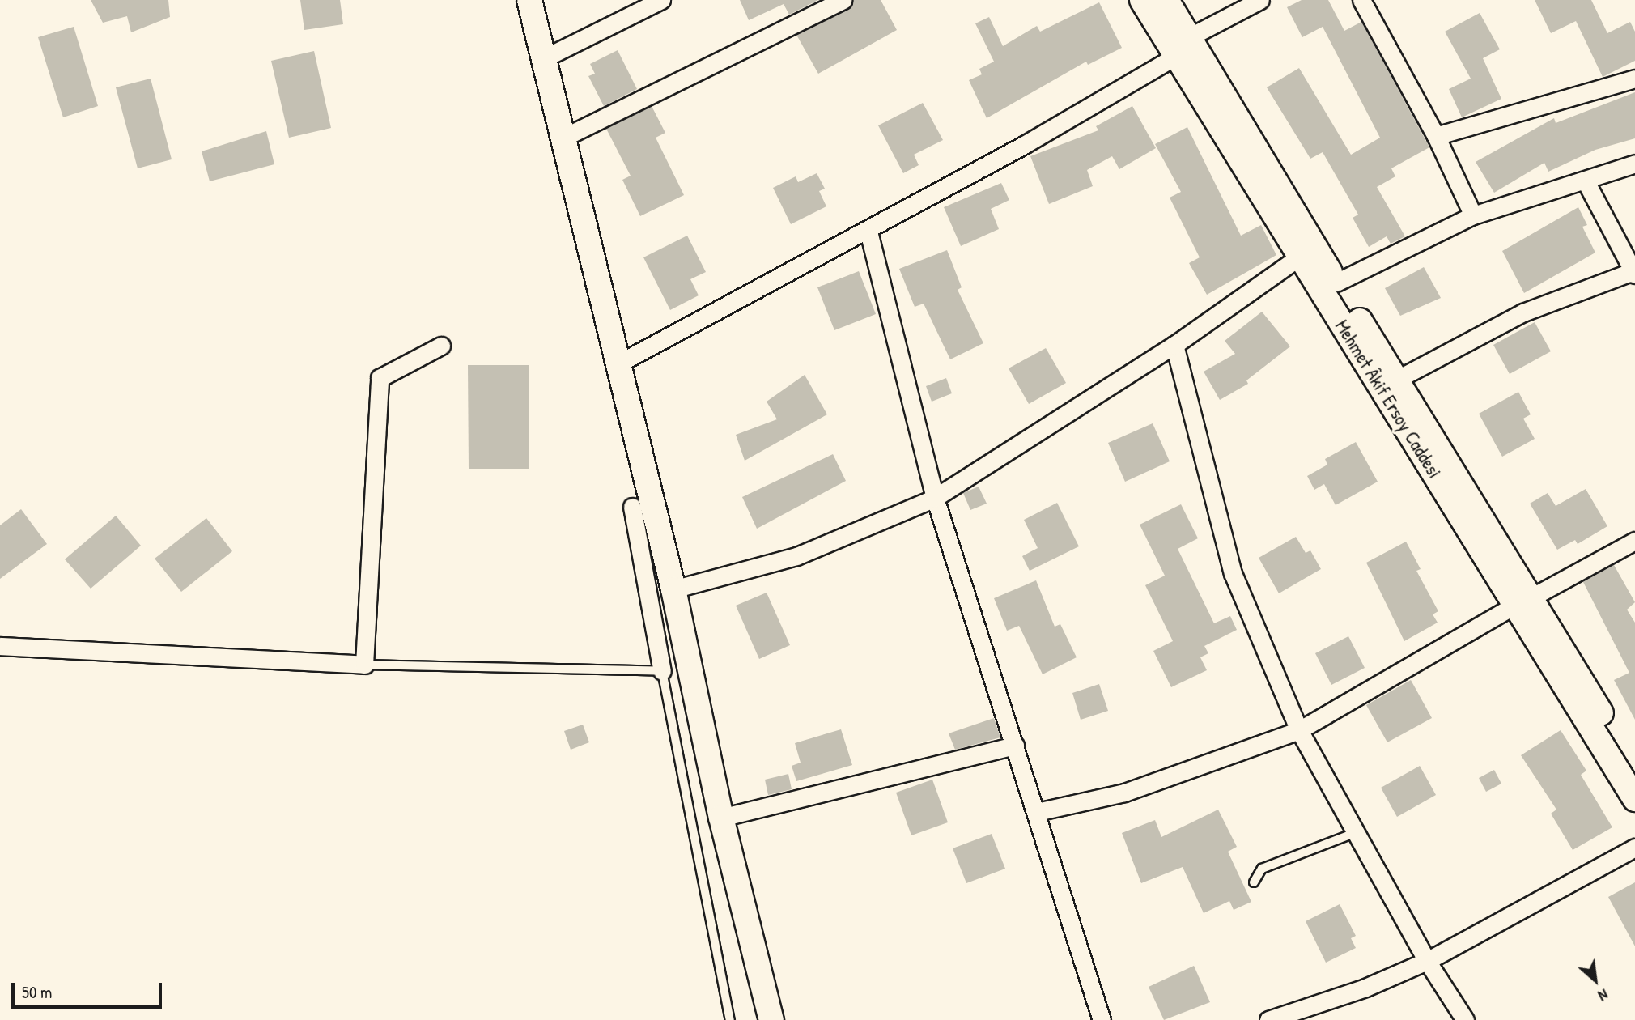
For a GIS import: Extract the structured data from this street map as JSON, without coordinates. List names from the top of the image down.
{
  "streets": {
    "main road": ["Mehmet Âkif Ersoy Caddesi"]
  },
  "scale_bar": "50 m",
  "north": "bottom right"
}
